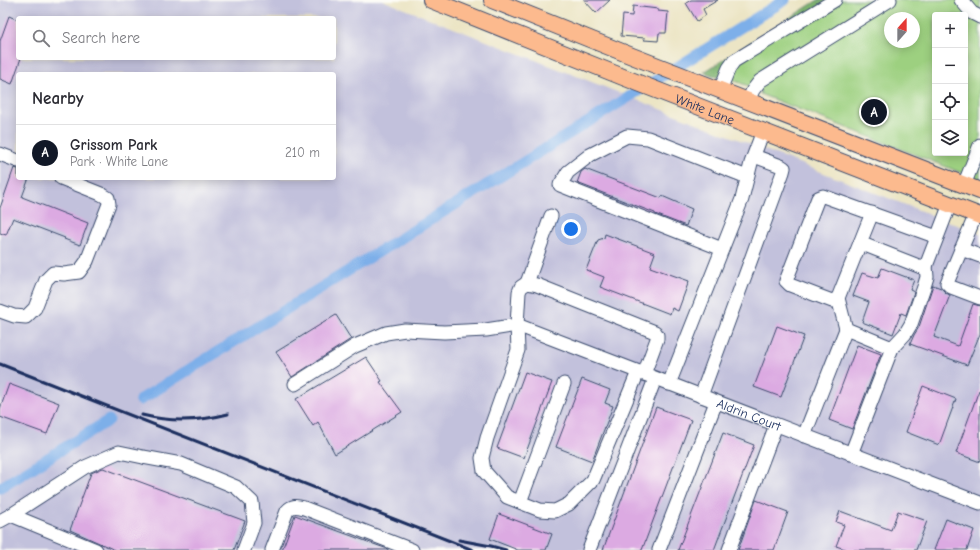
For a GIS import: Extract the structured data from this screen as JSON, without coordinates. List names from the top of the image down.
{
  "streets": {
    "main road": ["White Lane"],
    "street": ["Aldrin Court"]
  },
  "north": "top",
  "page": {
    "map_buttons": ["+", "−"],
    "search": "Search here",
    "heading": "Nearby",
    "pins": "A",
    "list": [
      {
        "mark": "A",
        "name": "Grissom Park",
        "note": "Park · White Lane",
        "value": "210 m"
      }
    ]
  }
}
